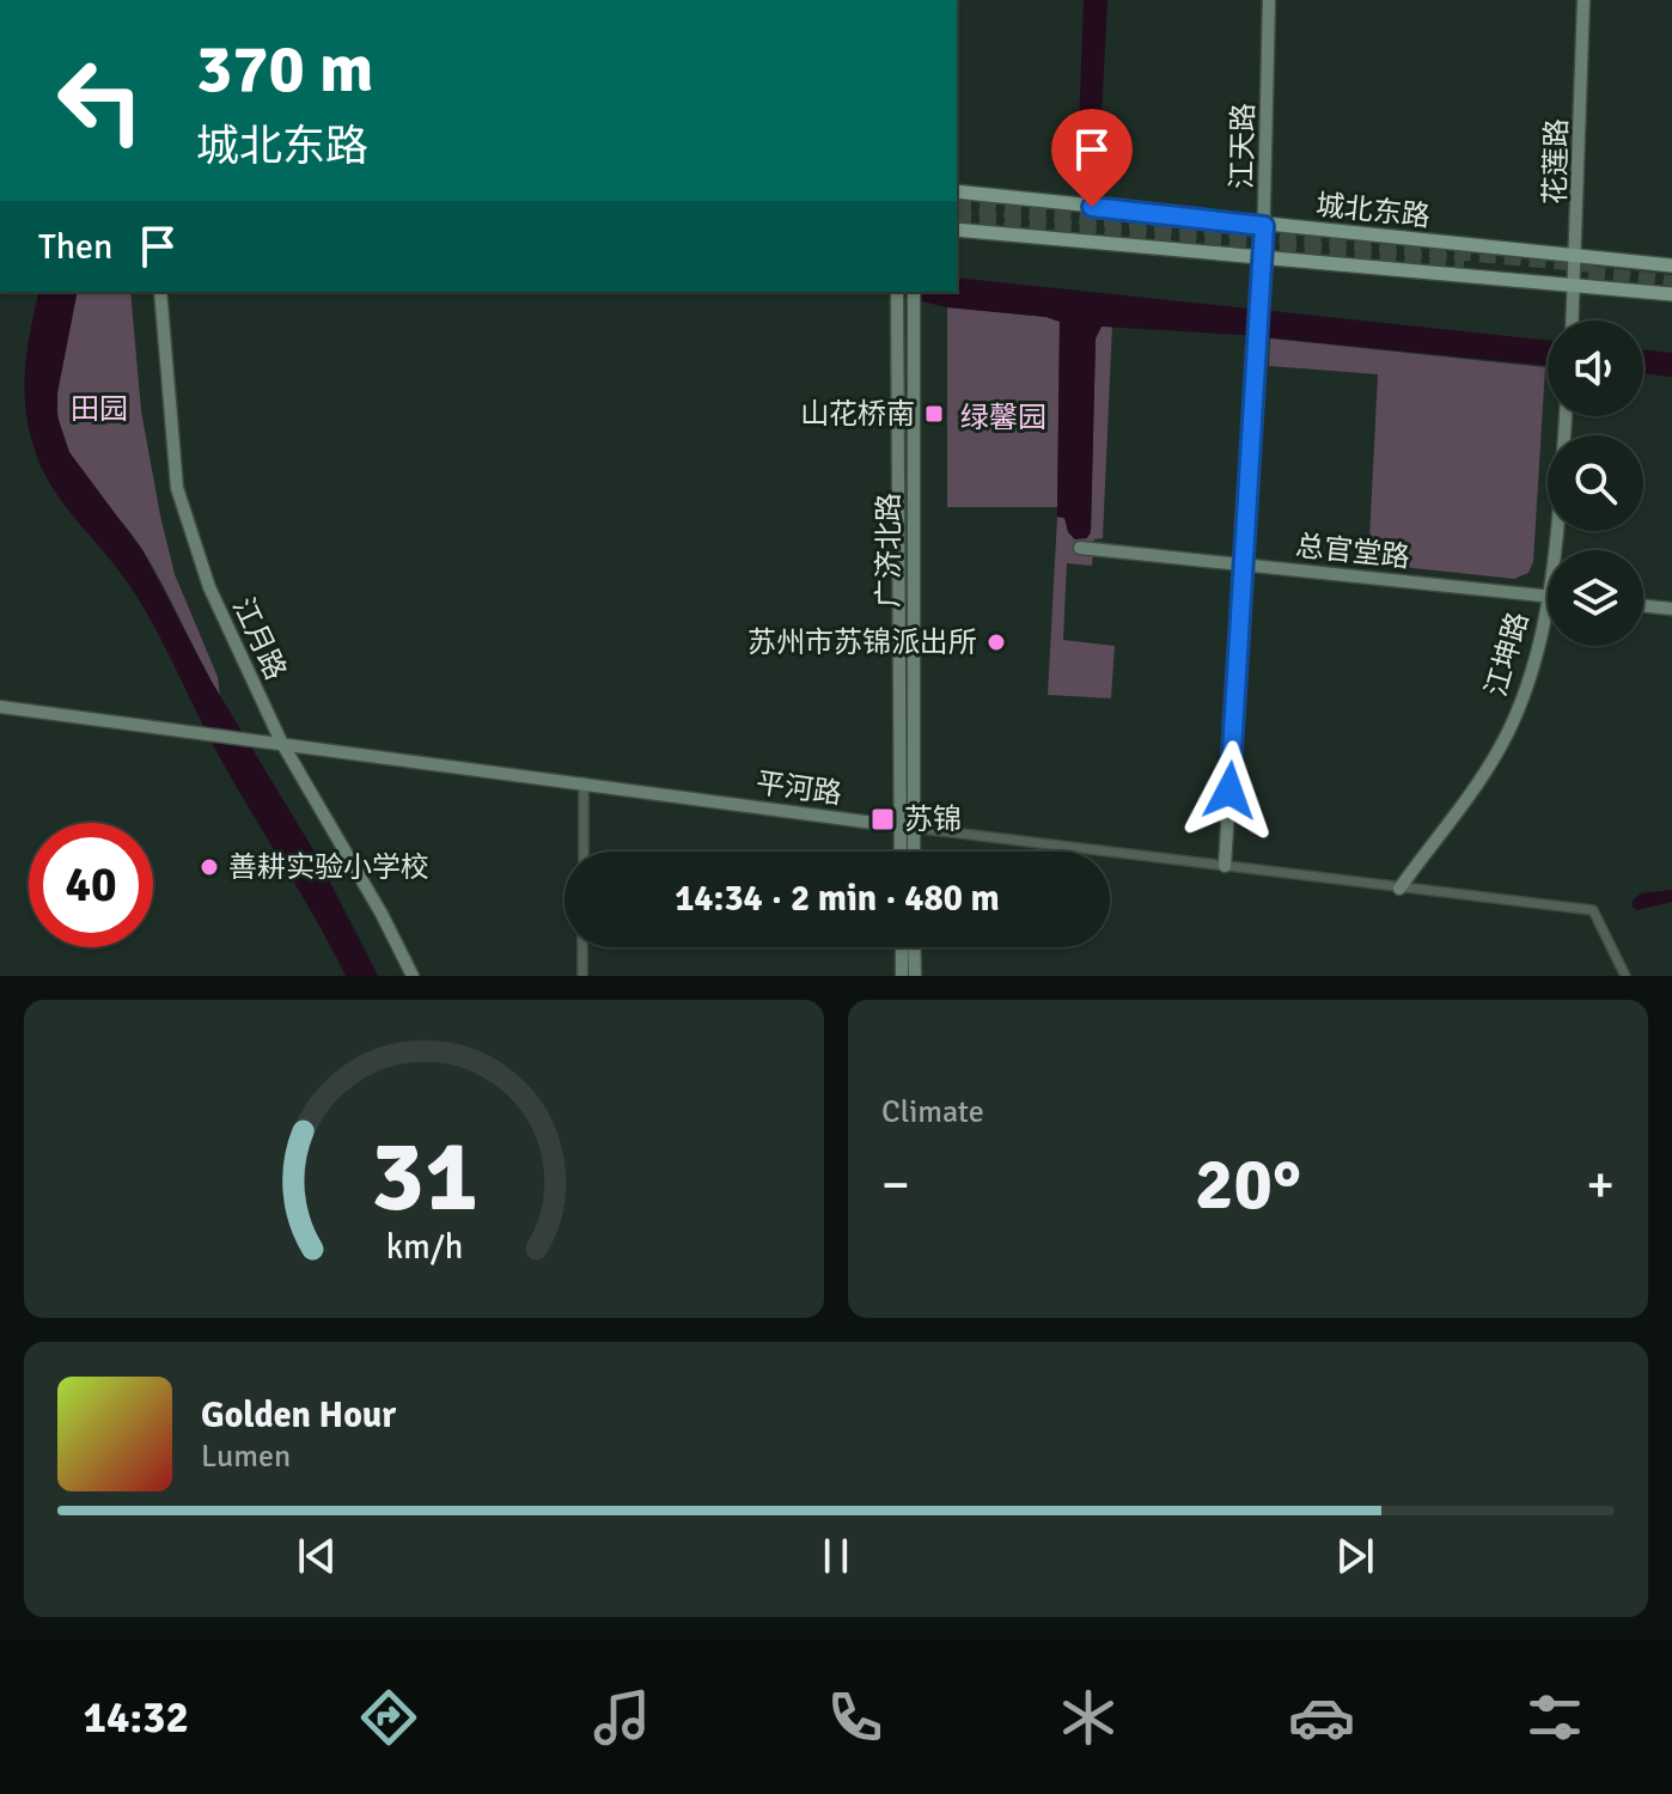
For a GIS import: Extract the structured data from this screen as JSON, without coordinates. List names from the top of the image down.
{
  "streets": {
    "main road": ["城北东路"],
    "street": [
      "江天路",
      "花莲路",
      "广济北路",
      "总官堂路",
      "江月路",
      "江坤路",
      "平河路"
    ]
  },
  "crossings": [
    ["江天路", "城北东路"],
    ["江天路", "总官堂路"],
    ["江天路", "平河路"],
    ["花莲路", "城北东路"],
    ["广济北路", "平河路"],
    ["江月路", "平河路"],
    ["江坤路", "平河路"]
  ],
  "parks": ["田园", "绿馨园"],
  "places": {
    "transit": ["山花桥南", "苏锦"],
    "other": ["苏州市苏锦派出所", "善耕实验小学校"]
  },
  "page": {
    "turn": ["370 m", "城北东路"],
    "then": "Then",
    "limit": "40",
    "trip": "14:34 · 2 min · 480 m",
    "tile": "Climate",
    "heat": ["−", "20°", "+"],
    "song": ["Golden Hour", "Lumen"],
    "tabs": "14:32",
    "gauge": ["31", "km/h"]
  }
}
